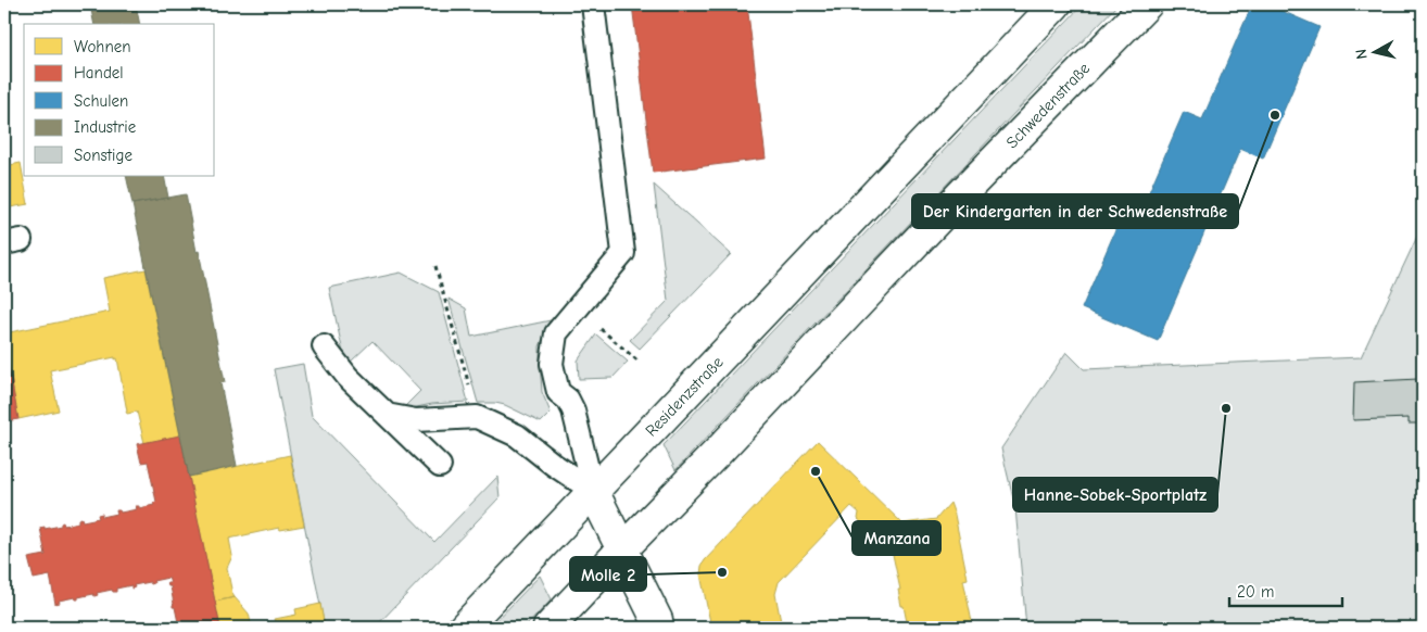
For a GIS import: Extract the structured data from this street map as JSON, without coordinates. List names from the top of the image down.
{
  "streets": {
    "main road": ["Schwedenstraße", "Residenzstraße"]
  },
  "places": [
    "Der Kindergarten in der Schwedenstraße",
    "Hanne-Sobek-Sportplatz",
    "Manzana",
    "Molle 2"
  ],
  "legend": [
    "Wohnen",
    "Handel",
    "Schulen",
    "Industrie",
    "Sonstige"
  ],
  "scale_bar": "20 m",
  "north": "left"
}
